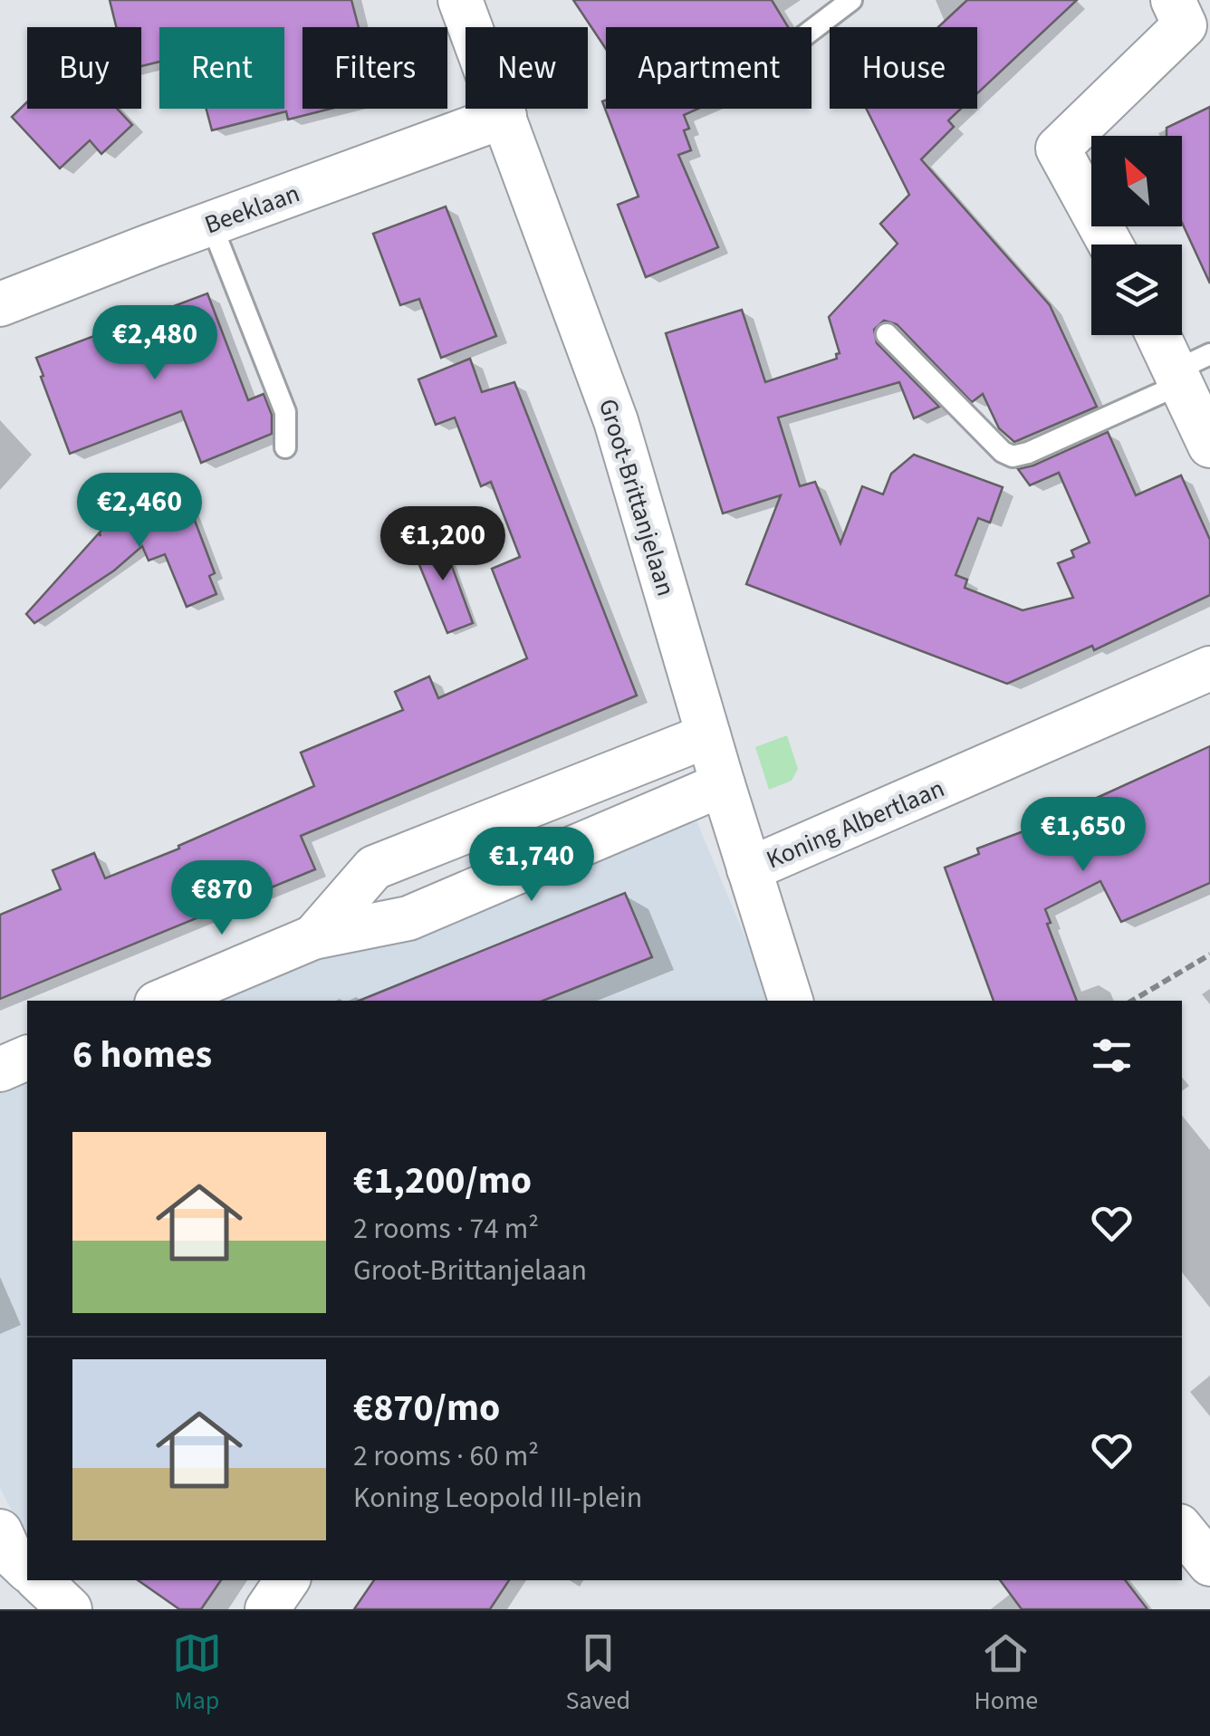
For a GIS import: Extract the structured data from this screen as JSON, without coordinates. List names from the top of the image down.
{
  "streets": {
    "street": ["Beeklaan", "Groot-Brittanjelaan", "Koning Albertlaan"]
  },
  "crossings": [
    ["Beeklaan", "Groot-Brittanjelaan"],
    ["Groot-Brittanjelaan", "Koning Albertlaan"]
  ],
  "north": "top left",
  "page": {
    "chip": [
      "Buy",
      "Rent",
      "Filters",
      "New",
      "Apartment",
      "House"
    ],
    "price": [
      "€2,480",
      "€2,460",
      "€1,200",
      "€1,650",
      "€1,740",
      "€870"
    ],
    "heading": "6 homes",
    "list": [
      {
        "name": "€1,200/mo",
        "note": "2 rooms · 74 m² · Groot-Brittanjelaan"
      },
      {
        "name": "€870/mo",
        "note": "2 rooms · 60 m² · Koning Leopold III-plein"
      }
    ],
    "tabs": ["Map", "Saved", "Home"]
  }
}
